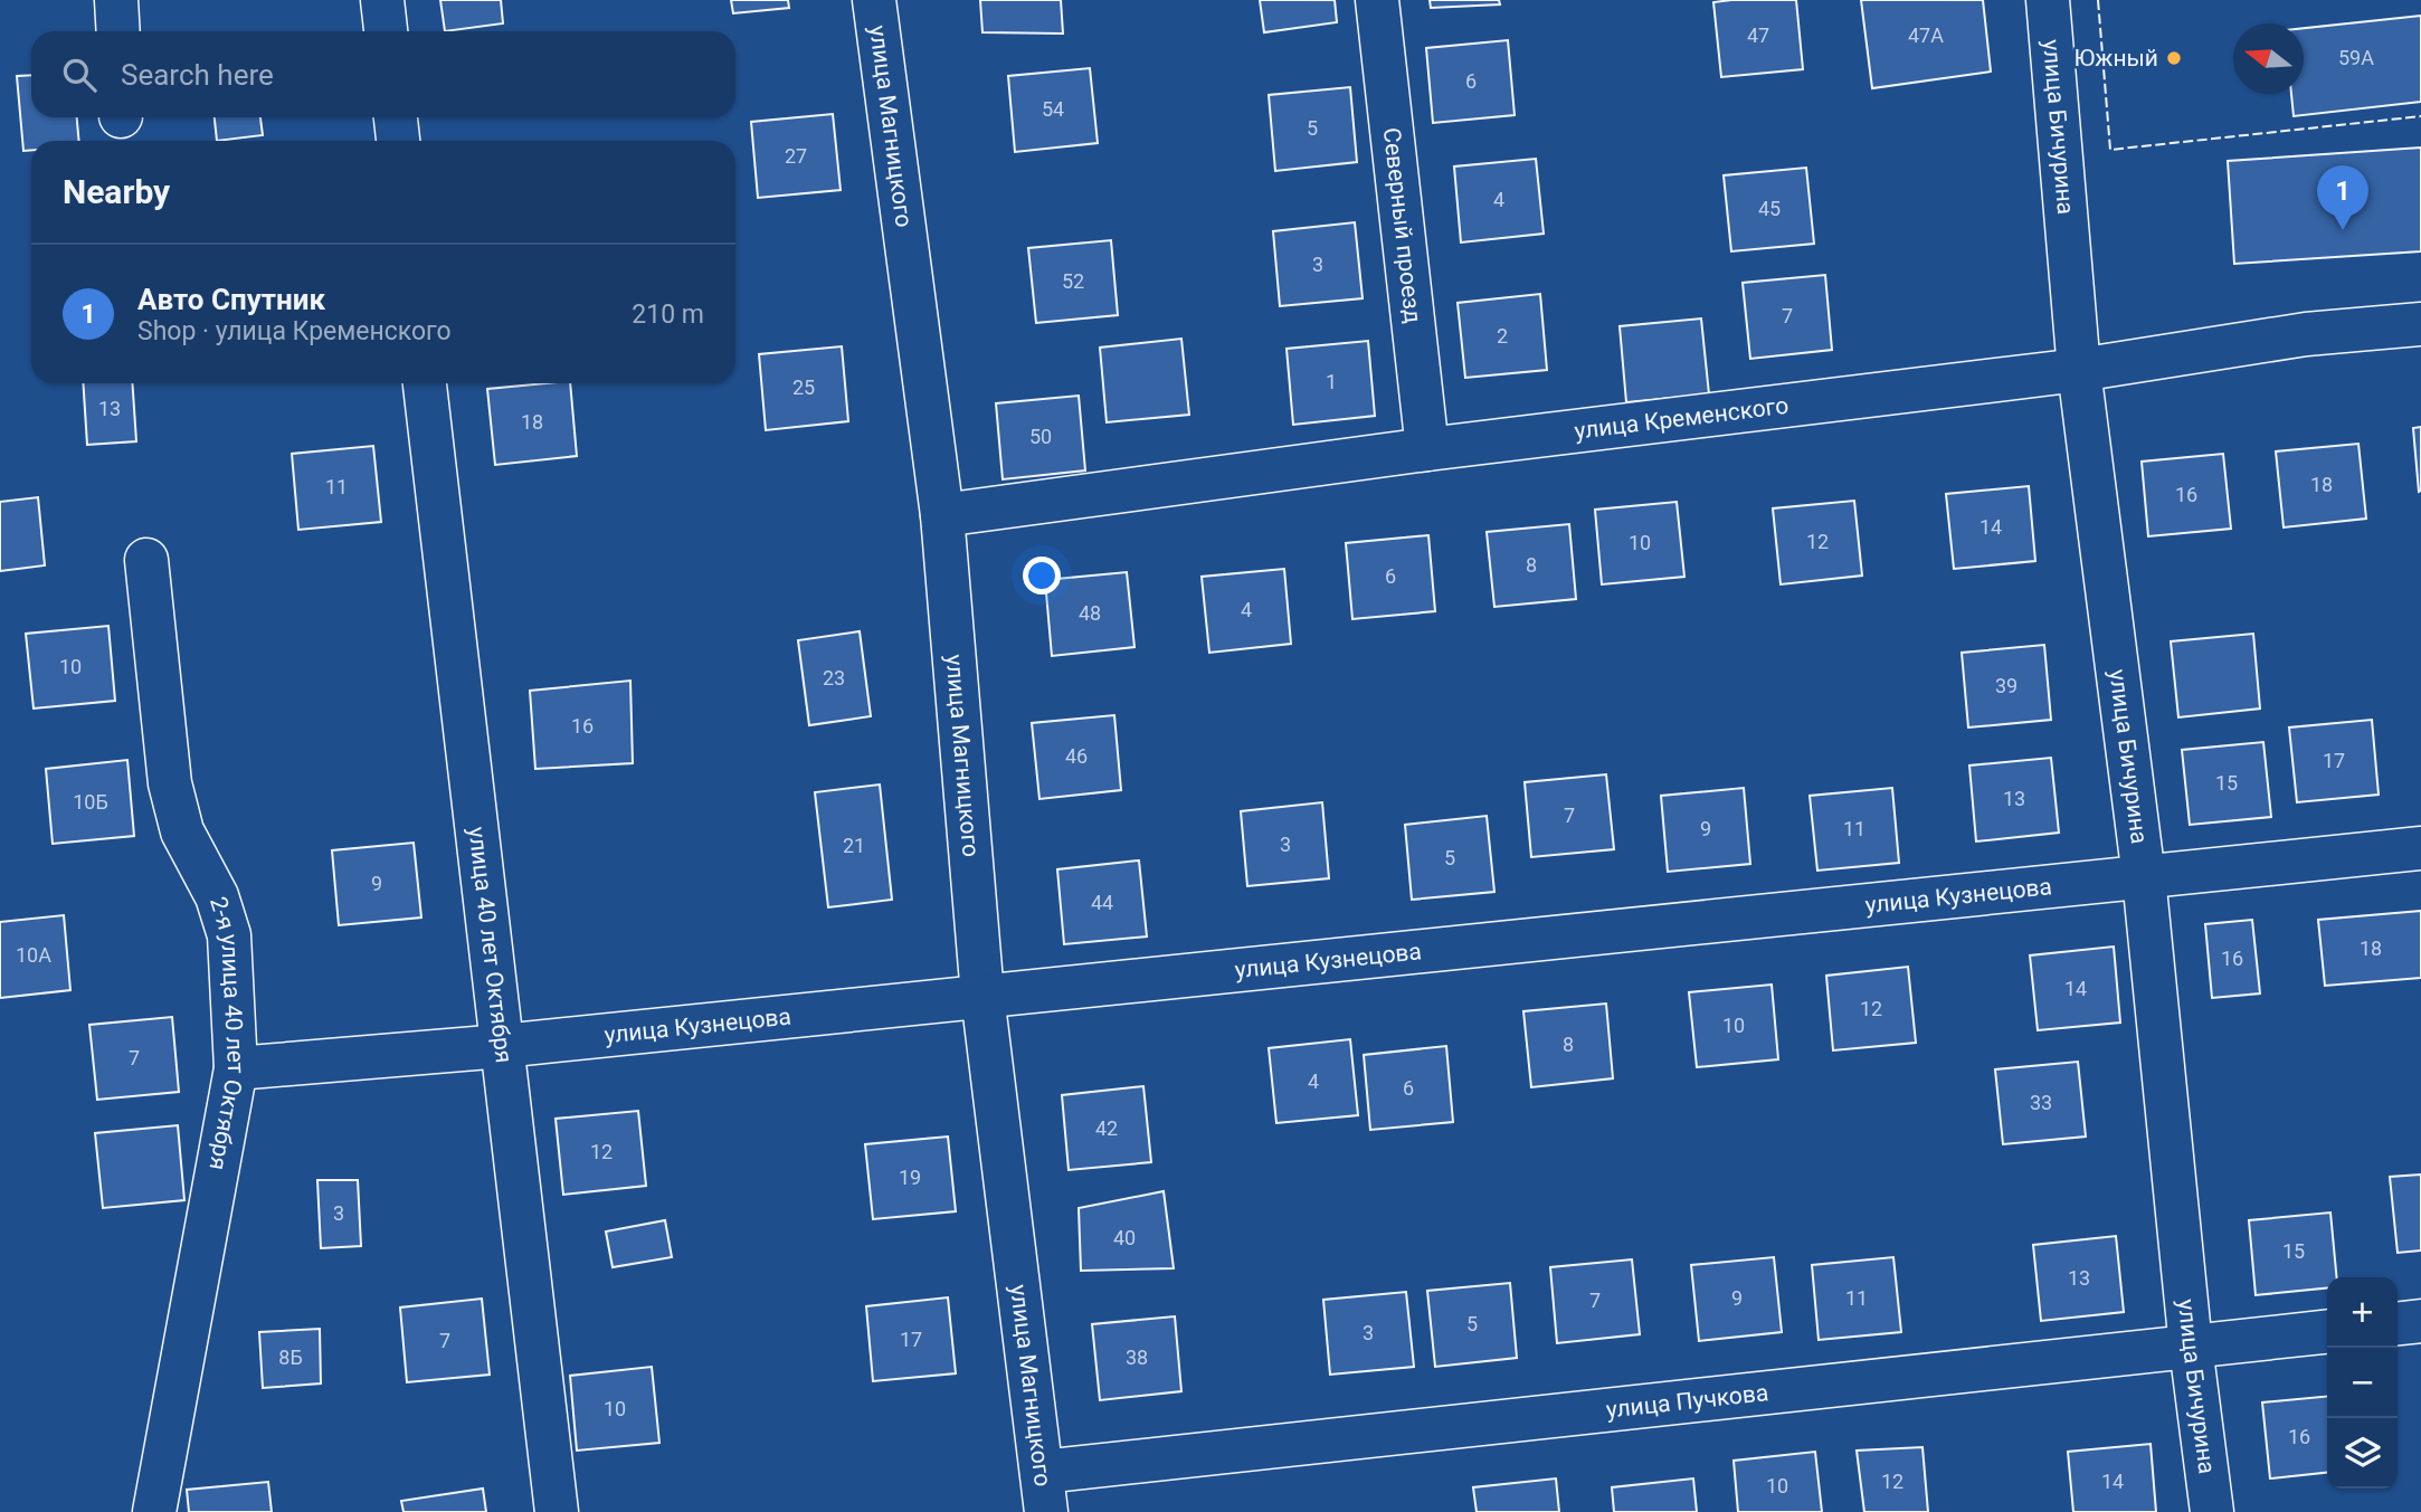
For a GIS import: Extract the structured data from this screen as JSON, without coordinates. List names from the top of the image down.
{
  "streets": {
    "street": [
      "улица Магницкого",
      "улица Бичурина",
      "Северный проезд",
      "улица Кременского",
      "улица Кузнецова",
      "улица 40 лет Октября",
      "2-я улица 40 лет Октября",
      "улица Пучкова"
    ]
  },
  "crossings": [
    ["улица Магницкого", "улица Кременского"],
    ["улица Магницкого", "улица Кузнецова"],
    ["улица Магницкого", "улица Пучкова"],
    ["улица Бичурина", "улица Кременского"],
    ["улица Бичурина", "улица Кузнецова"],
    ["улица Бичурина", "улица Пучкова"],
    ["Северный проезд", "улица Кременского"],
    ["улица Кузнецова", "улица 40 лет Октября"],
    ["улица Кузнецова", "2-я улица 40 лет Октября"]
  ],
  "places": ["Южный"],
  "house_numbers": [
    "47",
    "47А",
    "59А",
    "6",
    "54",
    "5",
    "27",
    "4",
    "45",
    "3",
    "52",
    "7",
    "2",
    "1",
    "25",
    "13",
    "18",
    "50",
    "18",
    "11",
    "16",
    "14",
    "12",
    "10",
    "8",
    "6",
    "4",
    "48",
    "10",
    "23",
    "39",
    "16",
    "46",
    "17",
    "15",
    "13",
    "10Б",
    "7",
    "9",
    "11",
    "3",
    "21",
    "5",
    "9",
    "44",
    "18",
    "10А",
    "16",
    "14",
    "12",
    "10",
    "8",
    "7",
    "4",
    "6",
    "33",
    "42",
    "12",
    "19",
    "3",
    "40",
    "15",
    "13",
    "9",
    "11",
    "7",
    "5",
    "3",
    "17",
    "7",
    "8Б",
    "38",
    "10",
    "16",
    "12",
    "14",
    "10"
  ],
  "north": "left",
  "page": {
    "search": "Search here",
    "heading": "Nearby",
    "pins": "1",
    "list": [
      {
        "mark": "1",
        "name": "Авто Спутник",
        "note": "Shop · улица Кременского",
        "value": "210 m"
      }
    ],
    "map_buttons": ["+", "−"]
  }
}
